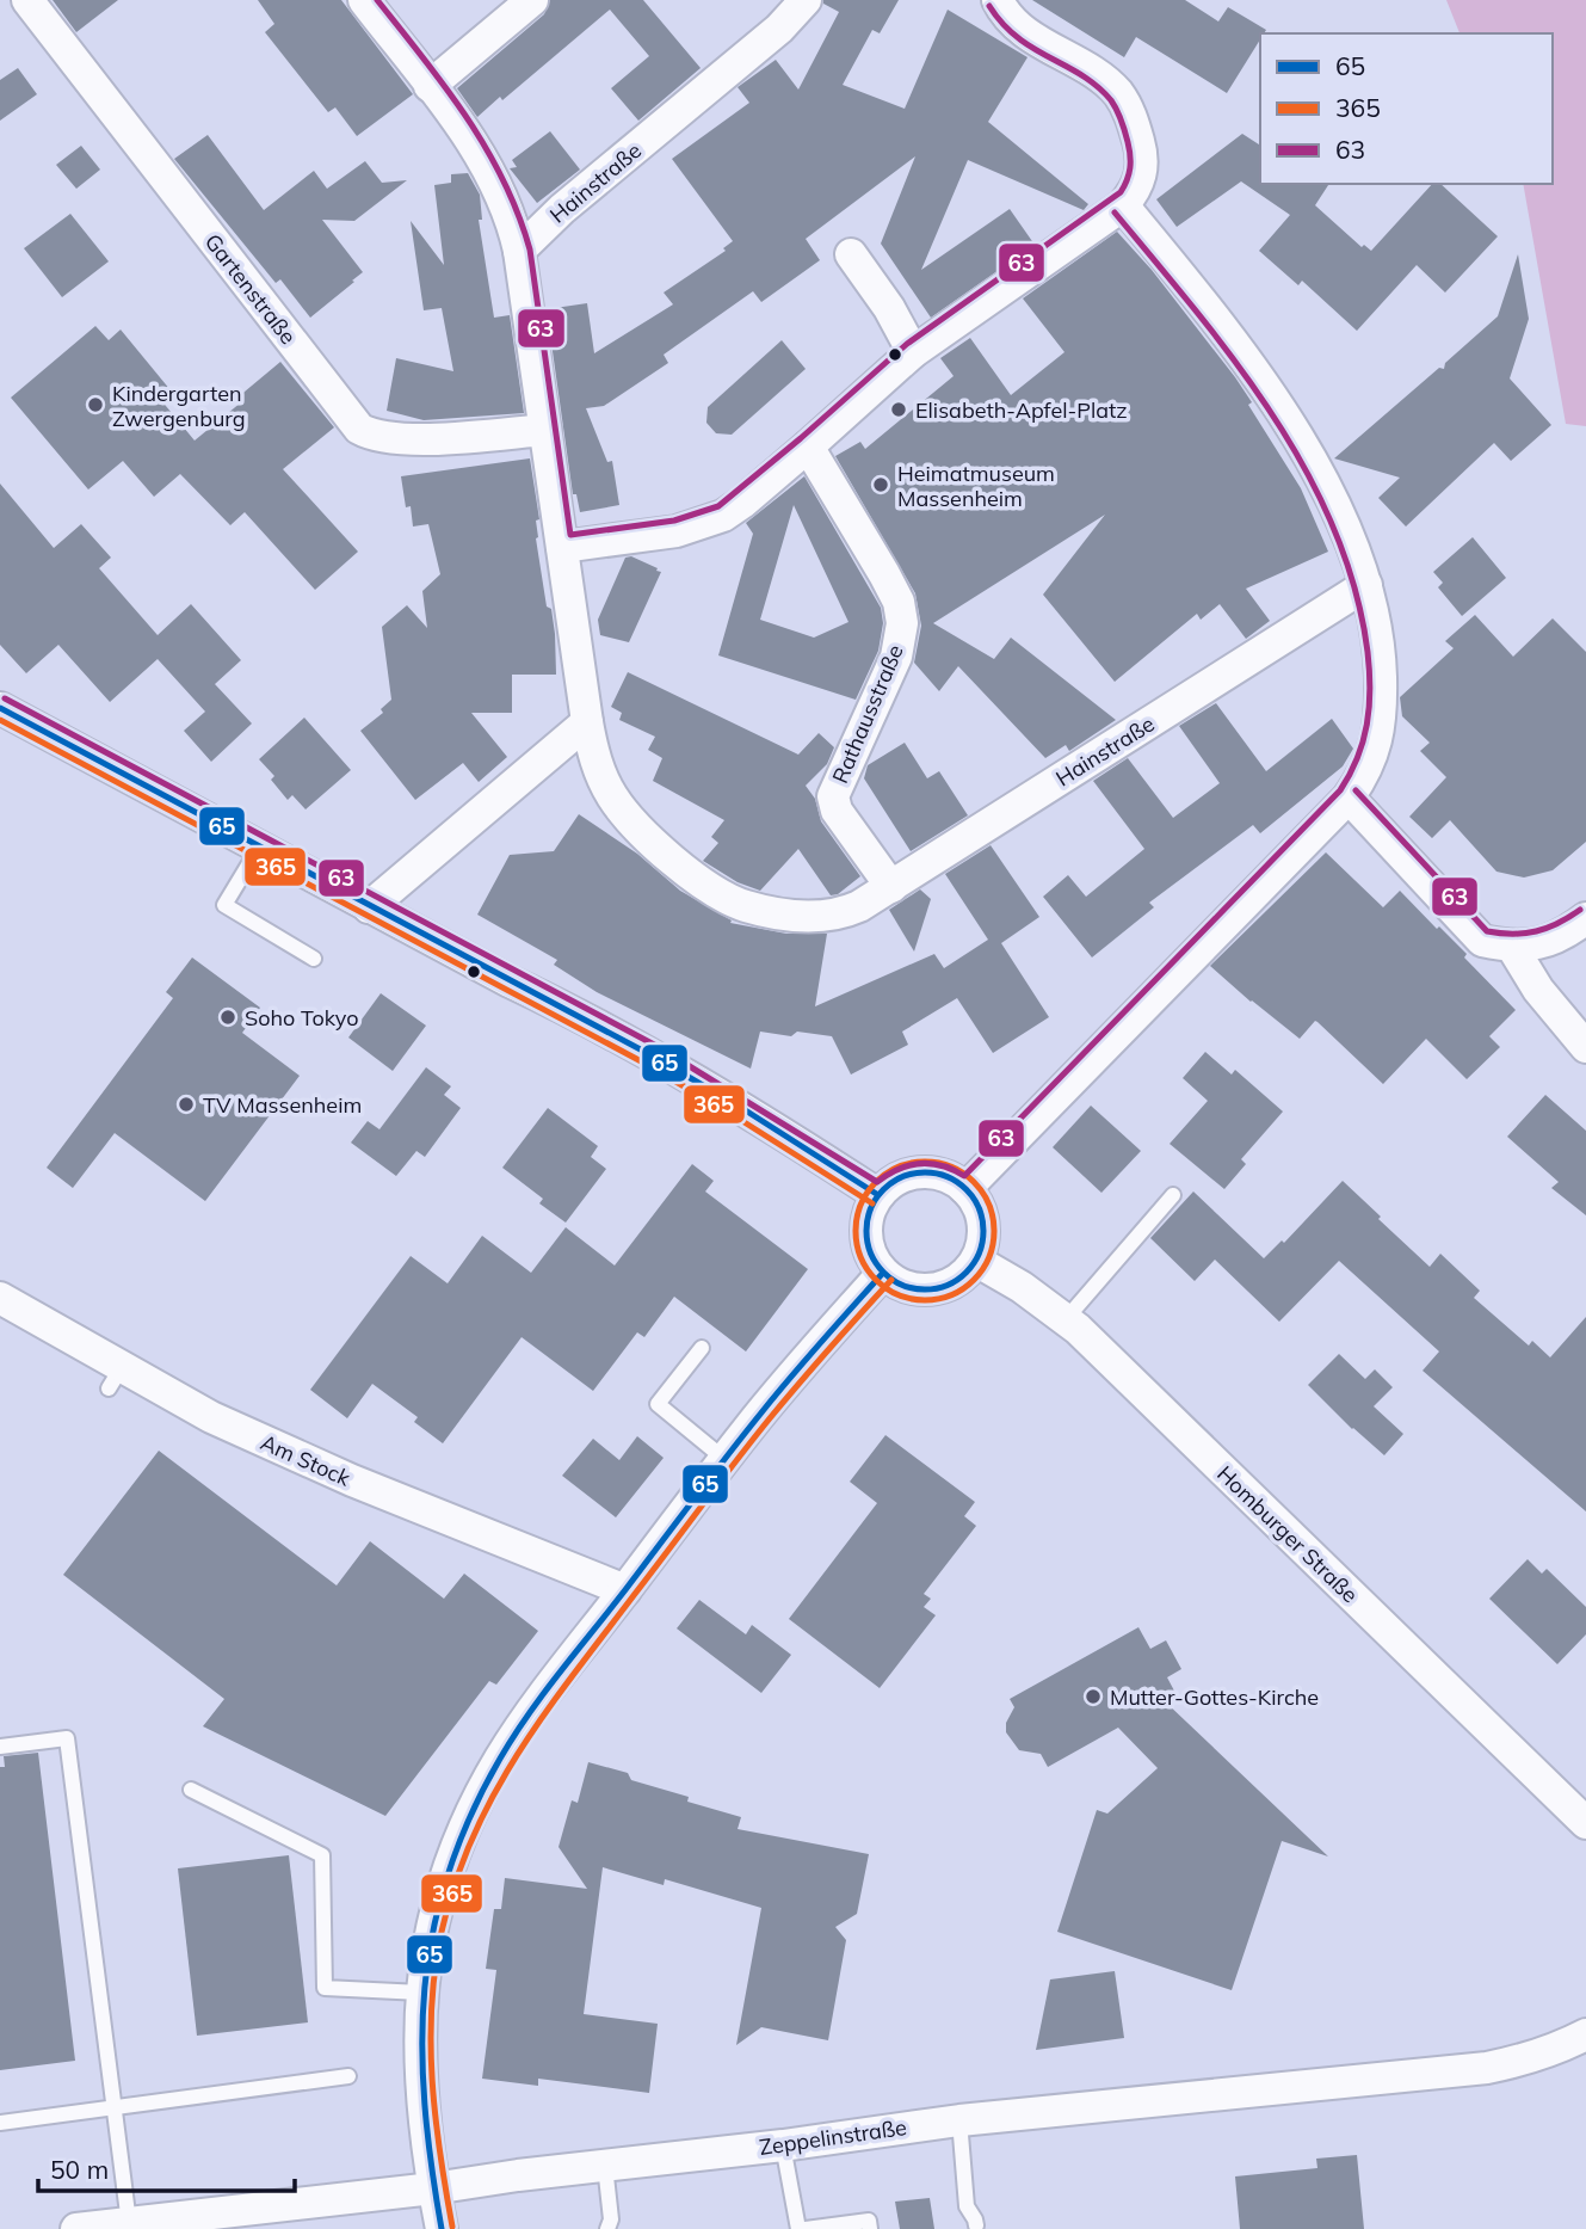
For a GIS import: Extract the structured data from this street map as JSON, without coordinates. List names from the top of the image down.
{
  "streets": {
    "street": [
      "Hainstraße",
      "Gartenstraße",
      "Rathausstraße",
      "Am Stock",
      "Homburger Straße",
      "Zeppelinstraße"
    ]
  },
  "crossings": [
    ["Hainstraße", "Gartenstraße"],
    ["Hainstraße", "Rathausstraße"]
  ],
  "places": [
    "Kindergarten Zwergenburg",
    "Elisabeth-Apfel-Platz",
    "Heimatmuseum Massenheim",
    "Soho Tokyo",
    "TV Massenheim",
    "Mutter-Gottes-Kirche"
  ],
  "lines": ["transit line 63", "transit line 65", "transit line 365"],
  "legend": ["65", "365", "63"],
  "scale_bar": "50 m"
}
